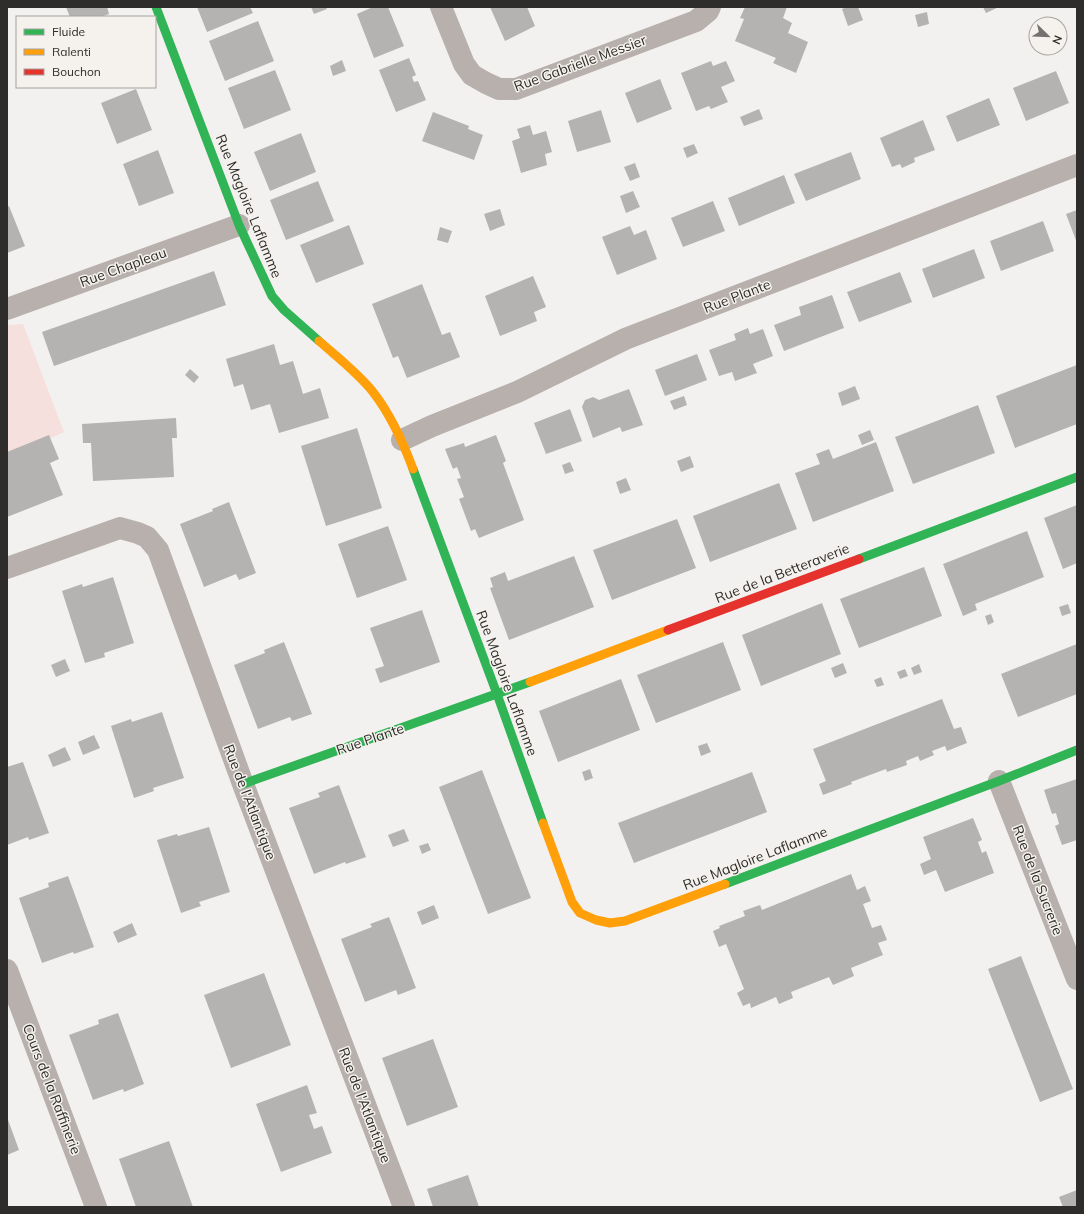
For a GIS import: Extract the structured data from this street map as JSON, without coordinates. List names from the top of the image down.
{
  "streets": {
    "street": [
      "Rue Gabrielle Messier",
      "Rue Magloire Laflamme",
      "Rue Chapleau",
      "Rue Plante",
      "Rue de la Betteraverie",
      "Rue de l'Atlantique",
      "Rue de la Sucrerie",
      "Cours de la Raffinerie"
    ]
  },
  "crossings": [
    ["Rue Magloire Laflamme", "Rue Chapleau"],
    ["Rue Magloire Laflamme", "Rue Plante"],
    ["Rue Magloire Laflamme", "Rue de la Betteraverie"],
    ["Rue Magloire Laflamme", "Rue de la Sucrerie"],
    ["Rue Plante", "Rue de la Betteraverie"],
    ["Rue Plante", "Rue de l'Atlantique"]
  ],
  "legend": ["Fluide", "Ralenti", "Bouchon"],
  "north": "bottom right"
}
